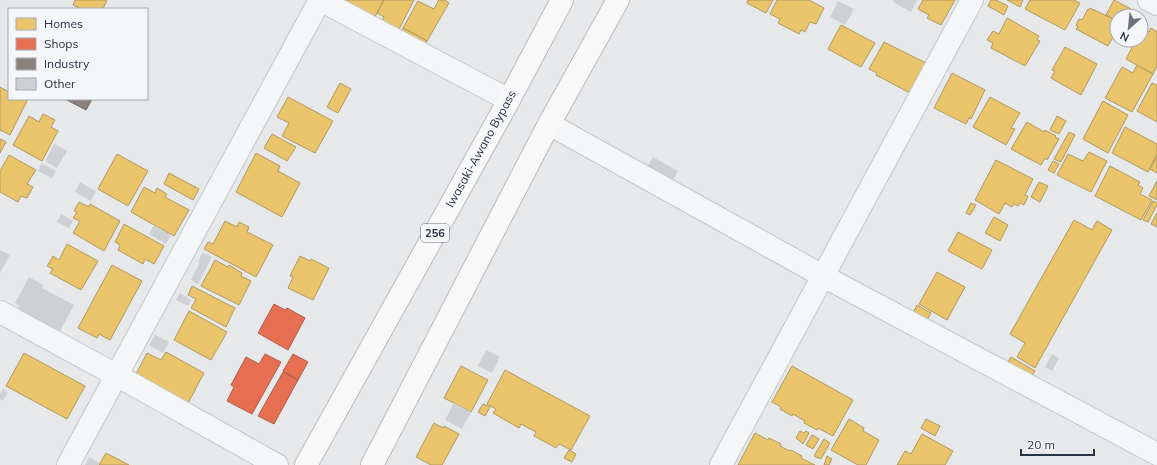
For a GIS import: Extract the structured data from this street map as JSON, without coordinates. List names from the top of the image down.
{
  "streets": {
    "highway": ["Iwasaki-Awano Bypass", "256"]
  },
  "legend": [
    "Homes",
    "Shops",
    "Industry",
    "Other"
  ],
  "scale_bar": "20 m",
  "north": "bottom left"
}
